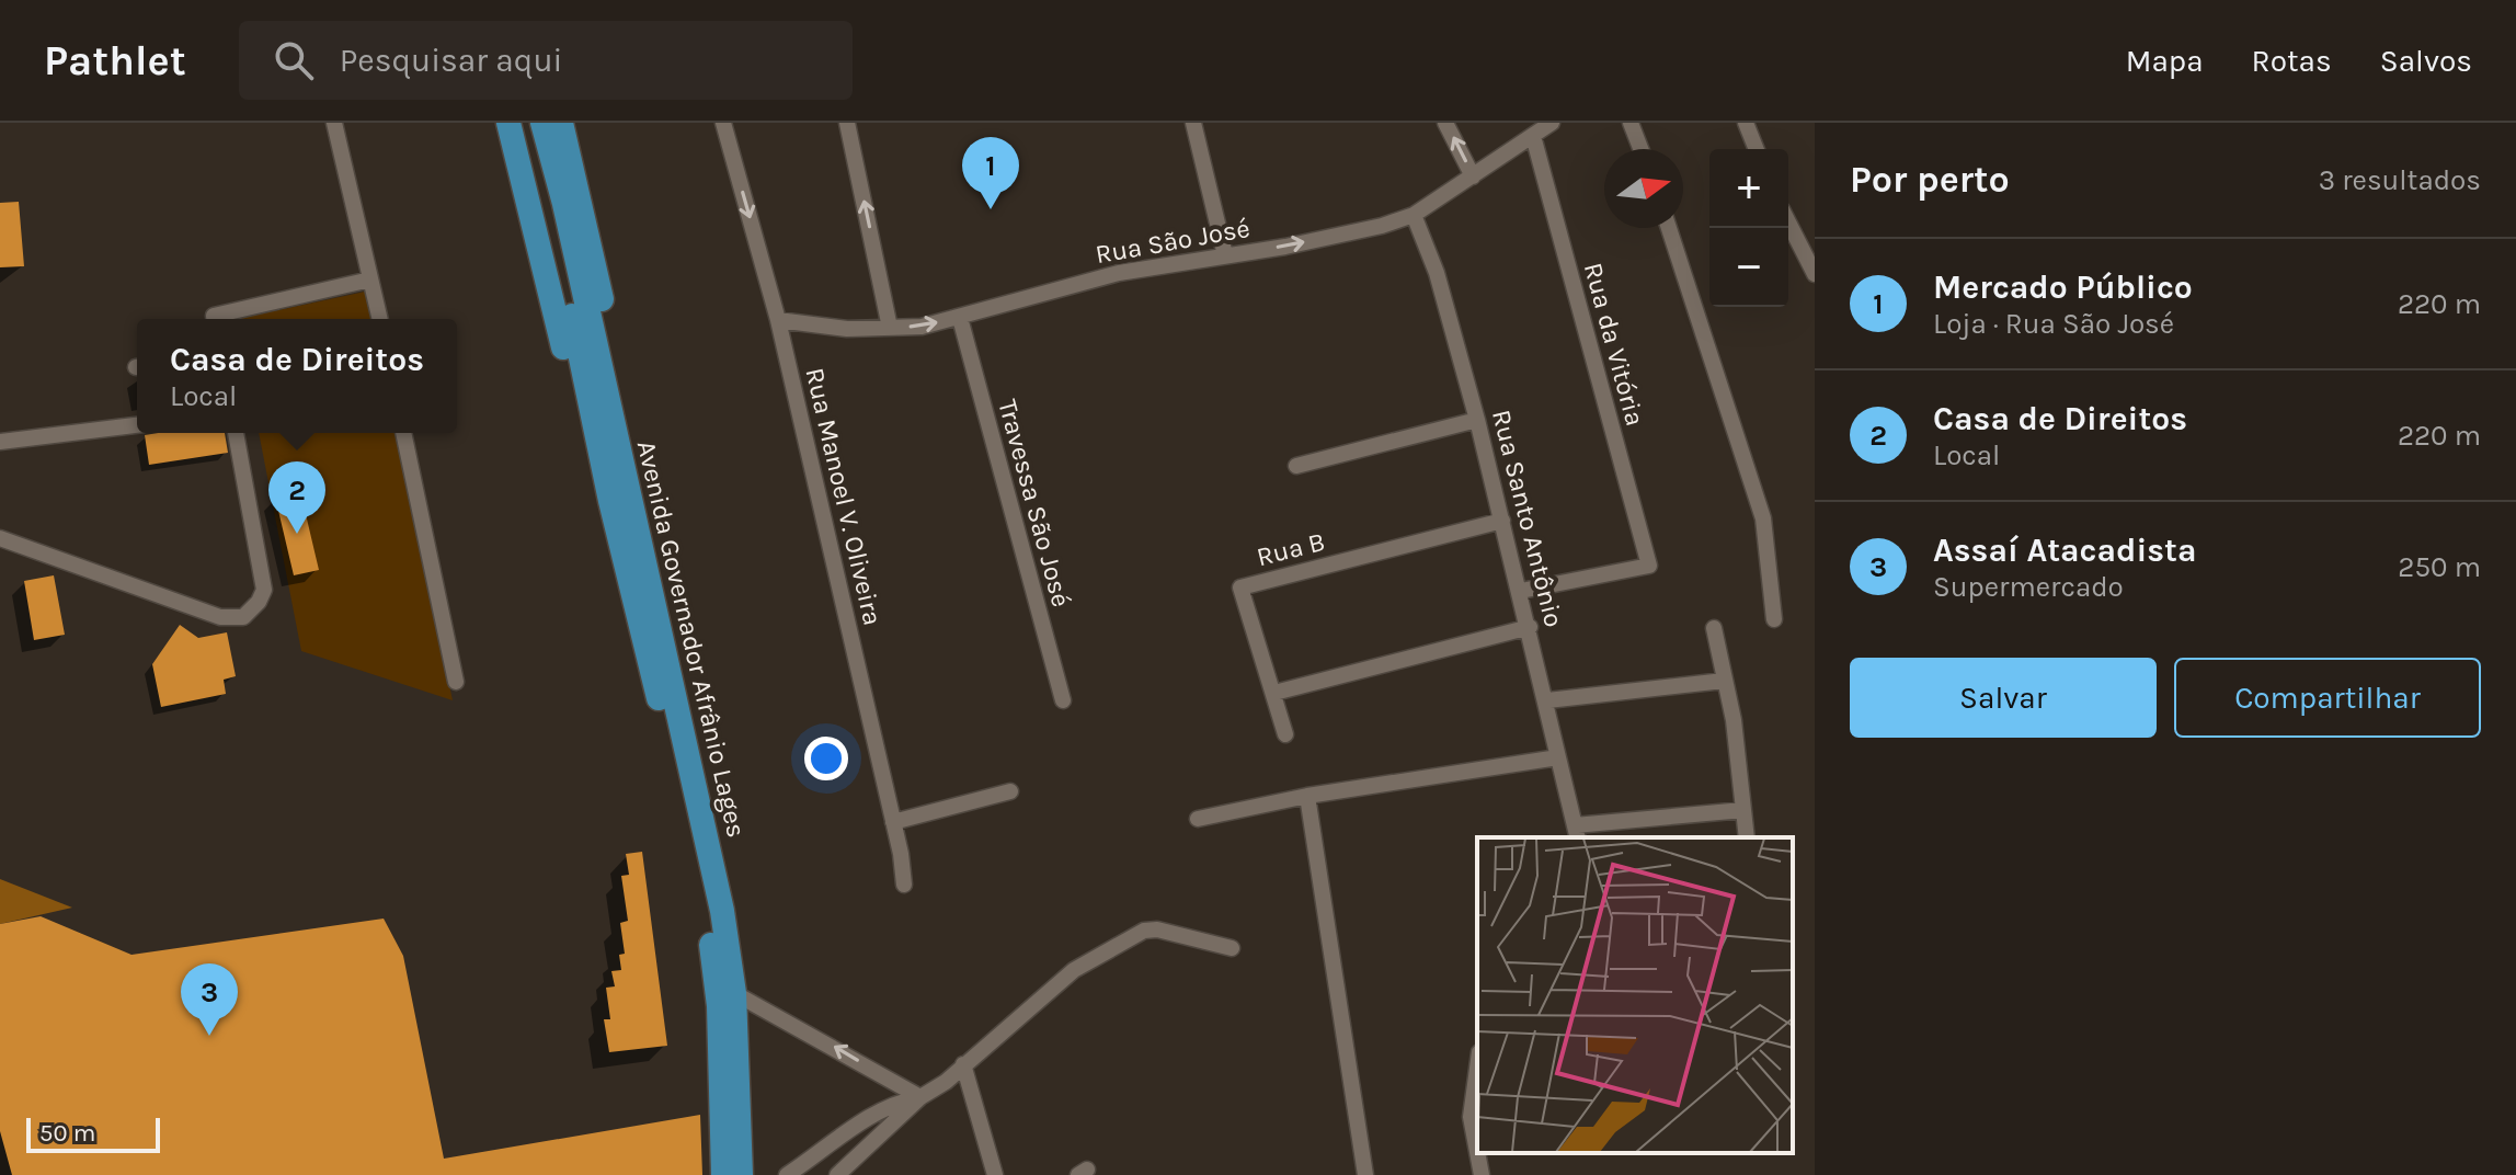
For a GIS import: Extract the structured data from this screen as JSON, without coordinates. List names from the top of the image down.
{
  "streets": {
    "main road": ["Avenida Governador Afrânio Lages"],
    "street": [
      "Rua São José",
      "Rua da Vitória",
      "Rua Manoel V. Oliveira",
      "Travessa São José",
      "Rua Santo Antônio",
      "Rua B"
    ]
  },
  "crossings": [
    ["Rua São José", "Rua da Vitória"],
    ["Rua São José", "Rua Manoel V. Oliveira"],
    ["Rua São José", "Travessa São José"],
    ["Rua São José", "Rua Santo Antônio"],
    ["Rua da Vitória", "Rua Santo Antônio"],
    ["Rua Santo Antônio", "Rua B"]
  ],
  "scale_bar": "50 m",
  "north": "right",
  "page": {
    "header": "Pathlet",
    "search": "Pesquisar aqui",
    "nav": ["Mapa", "Rotas", "Salvos"],
    "heading": ["Por perto", "3 resultados"],
    "pins": ["1", "2", "3"],
    "map_buttons": ["+", "−"],
    "list": [
      {
        "mark": "1",
        "name": "Mercado Público",
        "note": "Loja · Rua São José",
        "value": "220 m"
      },
      {
        "mark": "2",
        "name": "Casa de Direitos",
        "note": "Local",
        "value": "220 m"
      },
      {
        "mark": "3",
        "name": "Assaí Atacadista",
        "note": "Supermercado",
        "value": "250 m"
      }
    ],
    "popup": ["Casa de Direitos", "Local"],
    "buttons": ["Salvar", "Compartilhar"],
    "scale": "50 m"
  }
}
